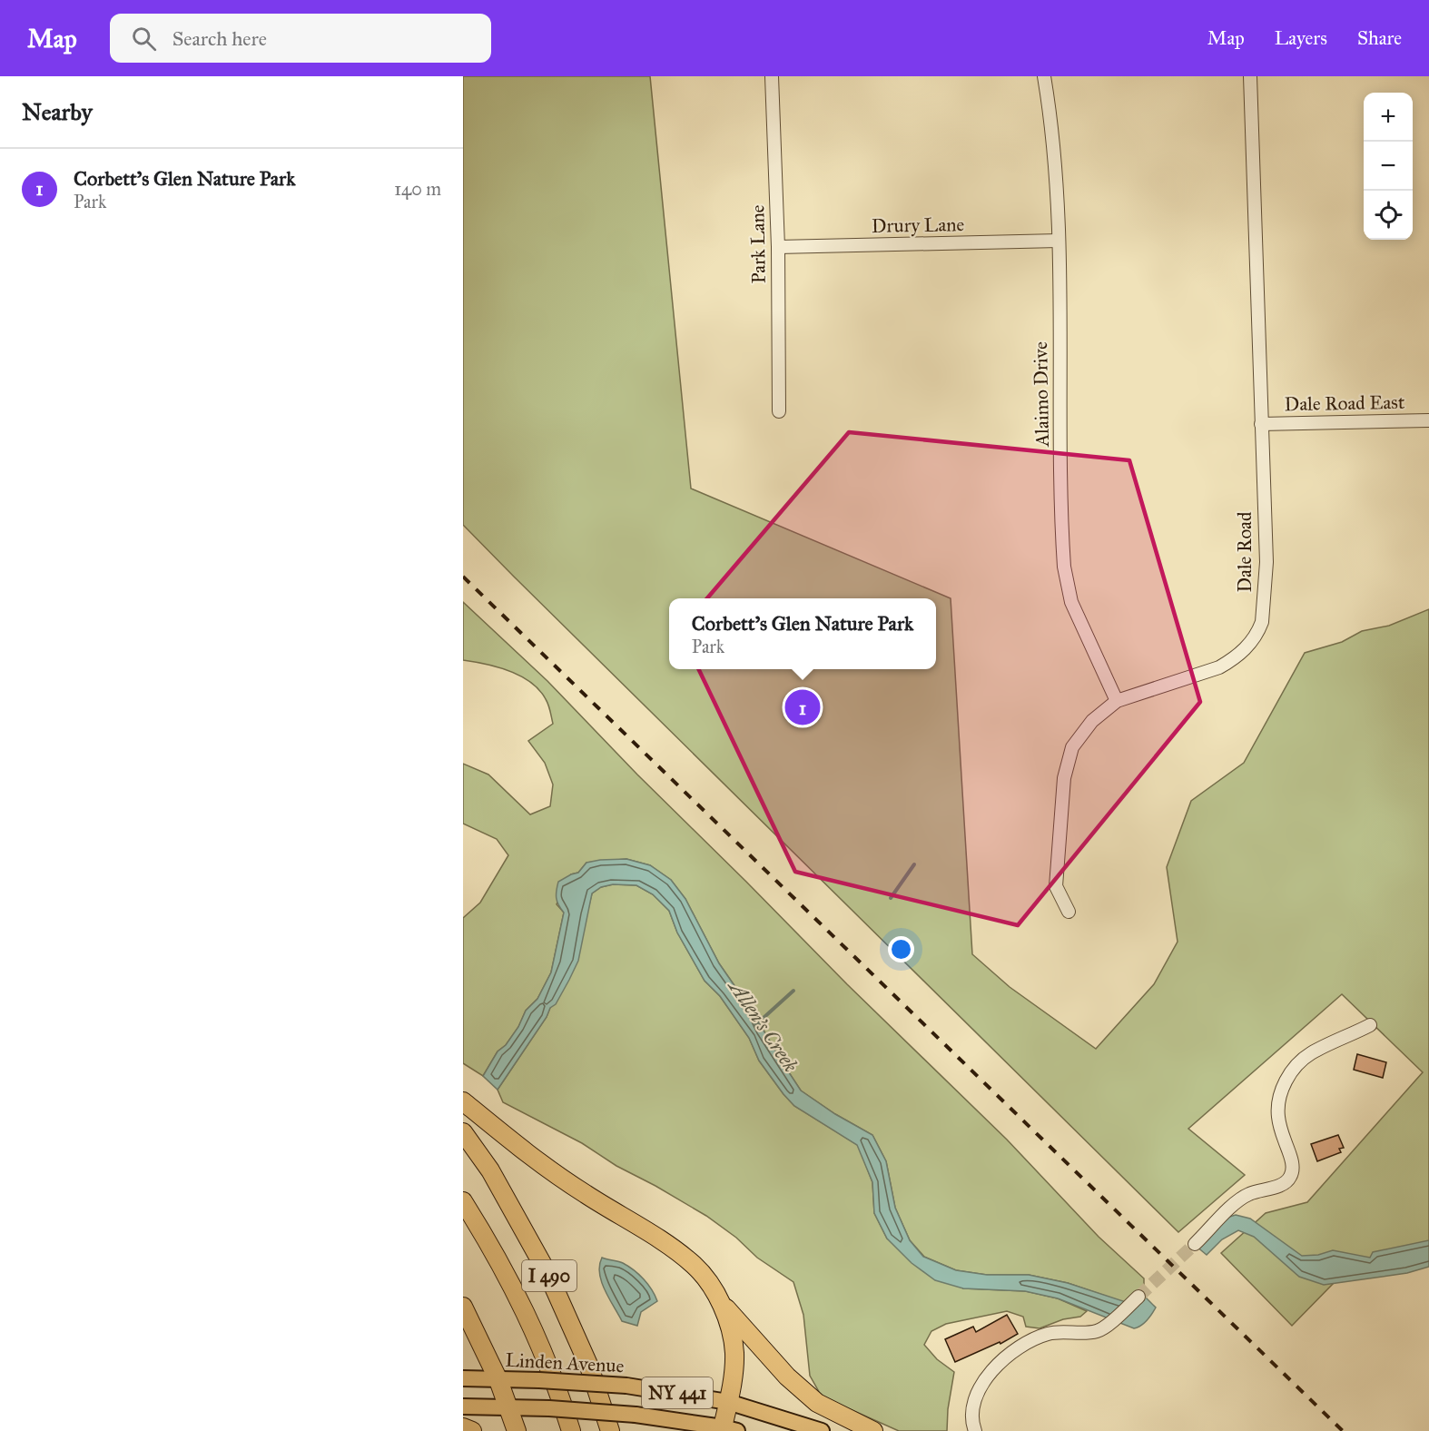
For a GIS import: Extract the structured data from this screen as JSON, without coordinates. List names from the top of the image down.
{
  "streets": {
    "highway": ["I 490"],
    "main road": ["Linden Avenue", "NY 441"],
    "street": [
      "Drury Lane",
      "Park Lane",
      "Alaimo Drive",
      "Dale Road East",
      "Dale Road"
    ]
  },
  "crossings": [
    ["Drury Lane", "Park Lane"],
    ["Drury Lane", "Alaimo Drive"],
    ["Alaimo Drive", "Dale Road"],
    ["Dale Road East", "Dale Road"],
    ["Linden Avenue", "NY 441"]
  ],
  "water": ["Allen's Creek"],
  "page": {
    "header": "Map",
    "search": "Search here",
    "nav": ["Map", "Layers", "Share"],
    "heading": "Nearby",
    "map_buttons": ["+", "−"],
    "list": [
      {
        "mark": "1",
        "name": "Corbett's Glen Nature Park",
        "note": "Park",
        "value": "140 m"
      }
    ],
    "popup": ["Corbett's Glen Nature Park", "Park"],
    "pins": "1"
  }
}
